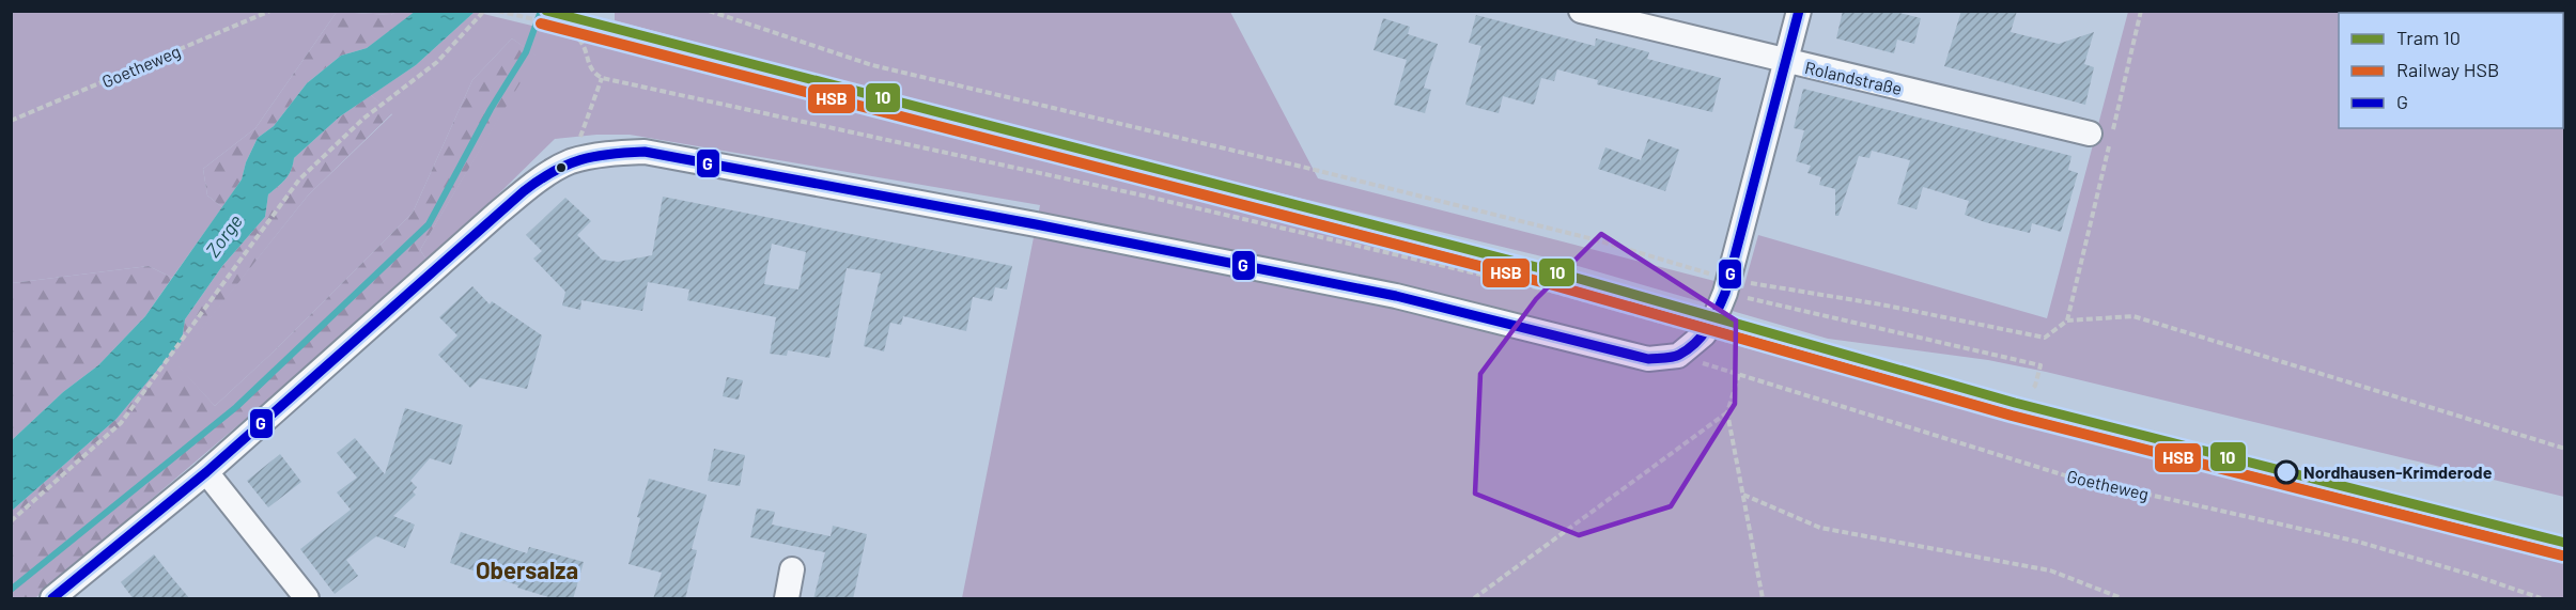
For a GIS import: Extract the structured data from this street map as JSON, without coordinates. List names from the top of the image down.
{
  "streets": {
    "street": ["Rolandstraße"],
    "path": ["Goetheweg"]
  },
  "districts": ["Obersalza"],
  "water": ["Zorge"],
  "places": ["Nordhausen-Krimderode"],
  "lines": ["tram line 10", "transit line G", "rail line HSB"],
  "legend": ["Tram 10", "Railway HSB", "G"]
}
